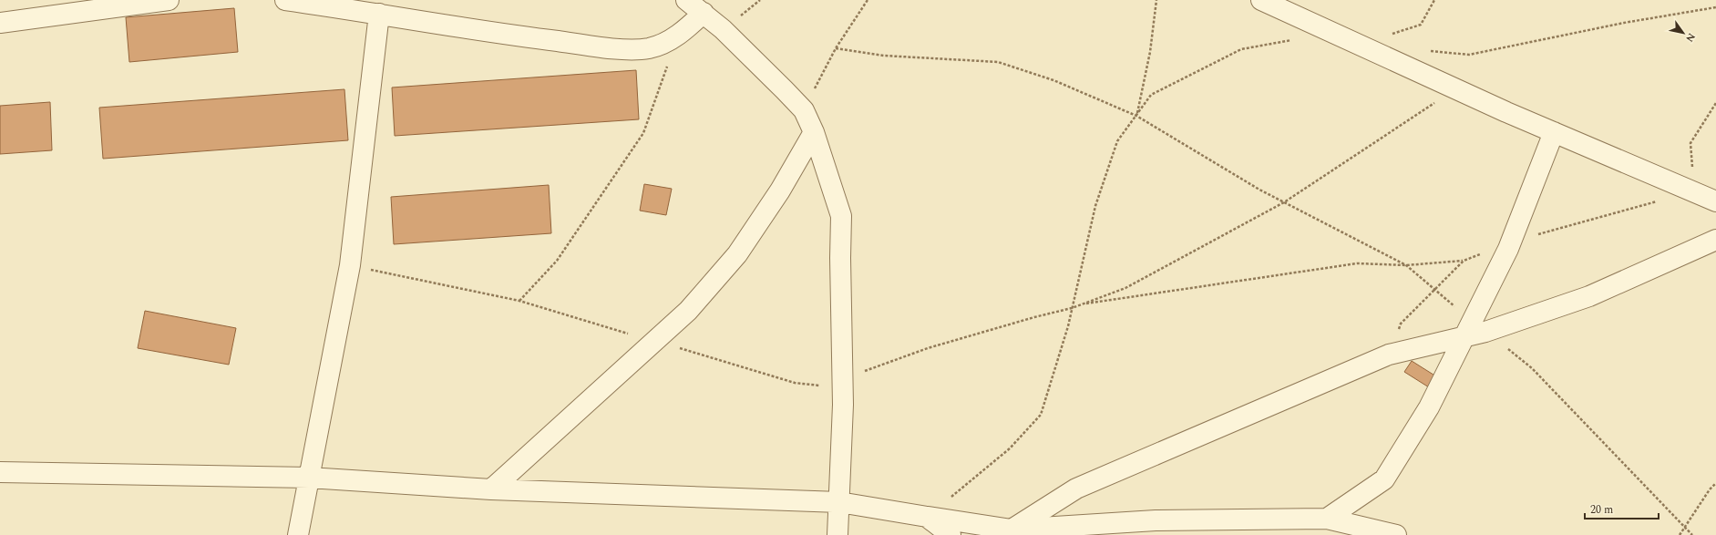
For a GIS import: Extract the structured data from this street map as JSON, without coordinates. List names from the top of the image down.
{
  "scale_bar": "20 m",
  "north": "bottom right"
}
